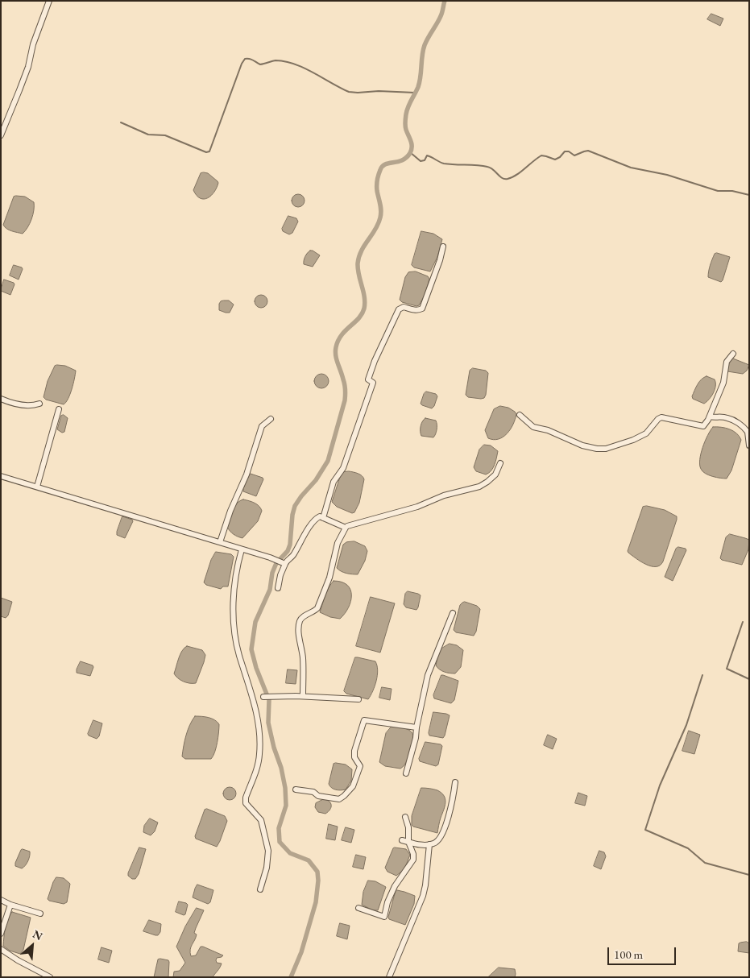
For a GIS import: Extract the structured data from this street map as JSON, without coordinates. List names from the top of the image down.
{
  "scale_bar": "100 m",
  "north": "top right"
}
